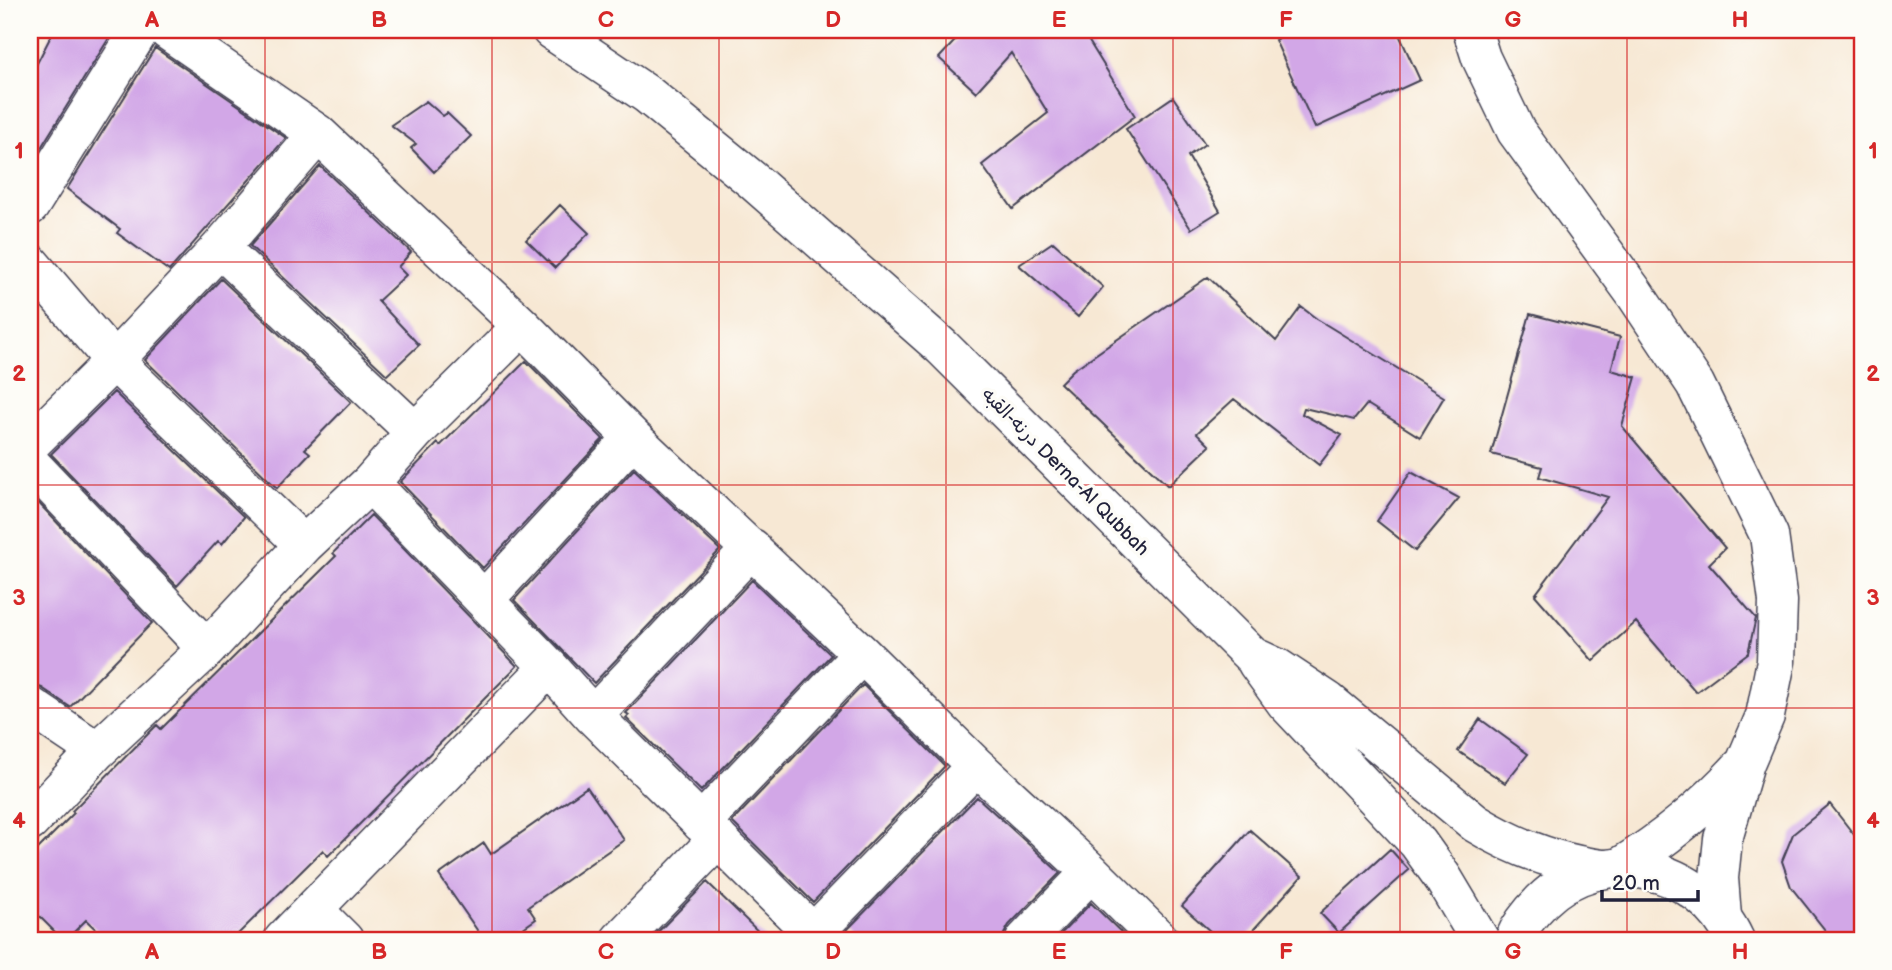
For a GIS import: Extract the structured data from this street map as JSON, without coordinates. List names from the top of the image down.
{
  "streets": {
    "street": ["درنه-القبه Derna-Al Qubbah"]
  },
  "scale_bar": "20 m",
  "grid": {
    "columns": [
      "A",
      "B",
      "C",
      "D",
      "E",
      "F",
      "G",
      "H"
    ],
    "rows": [
      "1",
      "2",
      "3",
      "4"
    ]
  }
}
